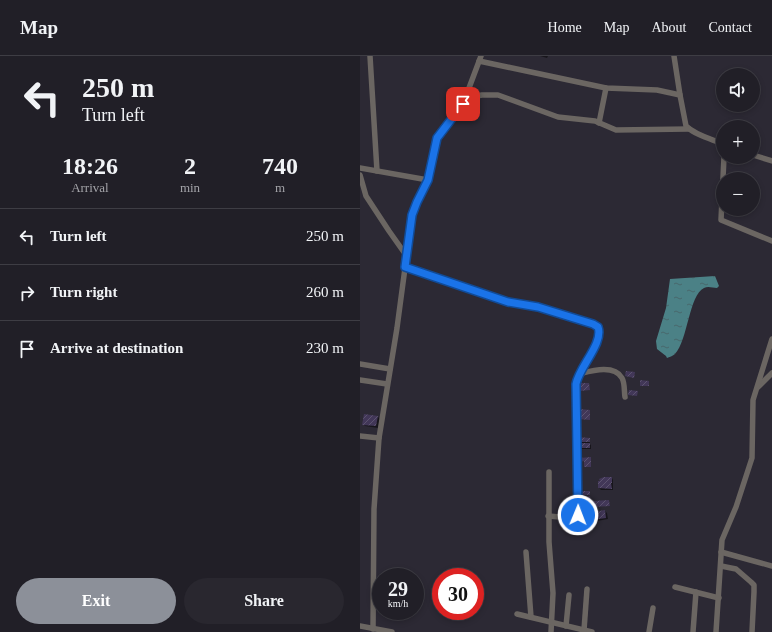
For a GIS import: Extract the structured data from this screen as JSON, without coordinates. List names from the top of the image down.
{
  "page": {
    "header": "Map",
    "nav": [
      "Home",
      "Map",
      "About",
      "Contact"
    ],
    "turn": ["250 m", "Turn left"],
    "map_buttons": ["+", "−"],
    "eta": [
      "18:26",
      "Arrival",
      "2",
      "min",
      "740",
      "m"
    ],
    "list": [
      {
        "name": "Turn left",
        "value": "250 m"
      },
      {
        "name": "Turn right",
        "value": "260 m"
      },
      {
        "name": "Arrive at destination",
        "value": "230 m"
      }
    ],
    "speed": "29 km/h",
    "limit": "30",
    "buttons": ["Exit", "Share"]
  }
}
